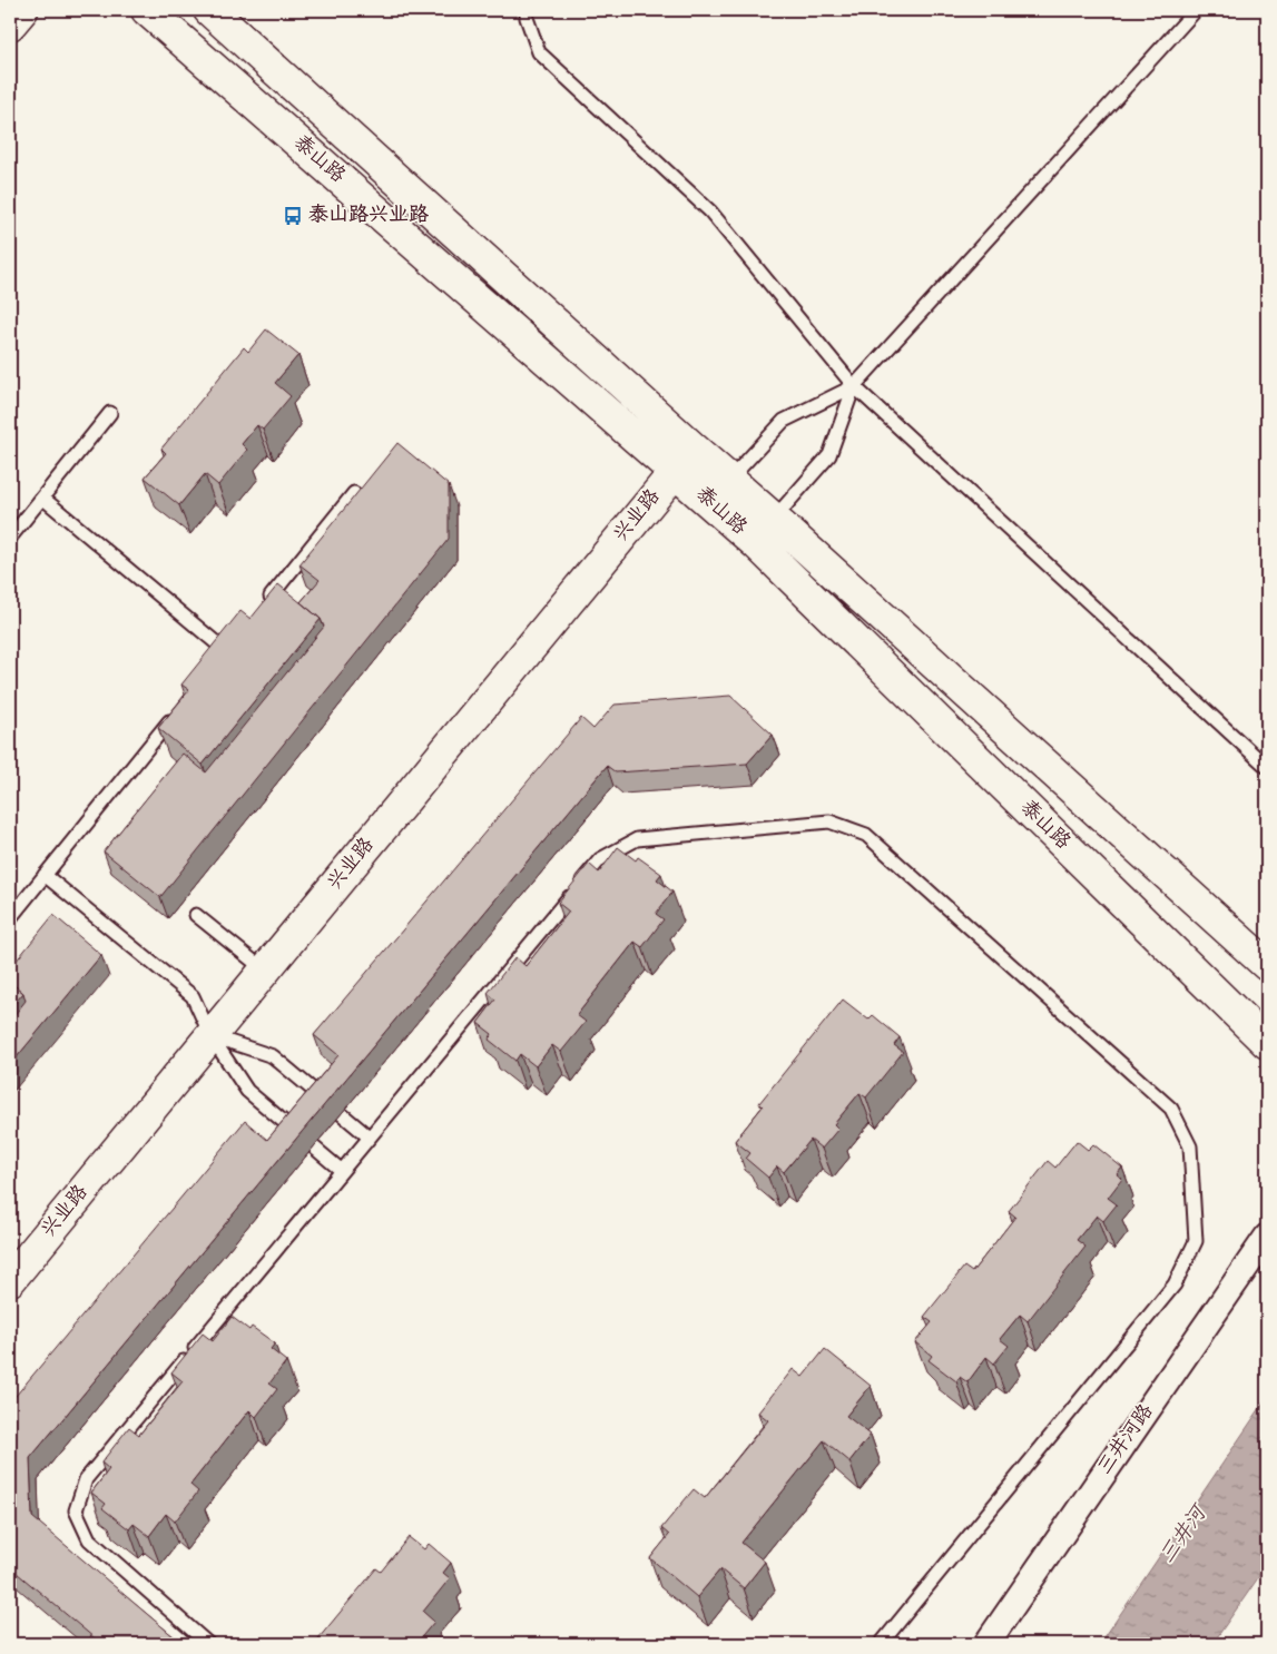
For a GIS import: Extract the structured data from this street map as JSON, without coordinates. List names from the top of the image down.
{
  "streets": {
    "main road": ["泰山路", "兴业路"],
    "street": ["三井河路"]
  },
  "crossings": [
    ["泰山路", "兴业路"]
  ],
  "water": ["三井河"],
  "places": {
    "bus stop": ["泰山路兴业路"]
  }
}
